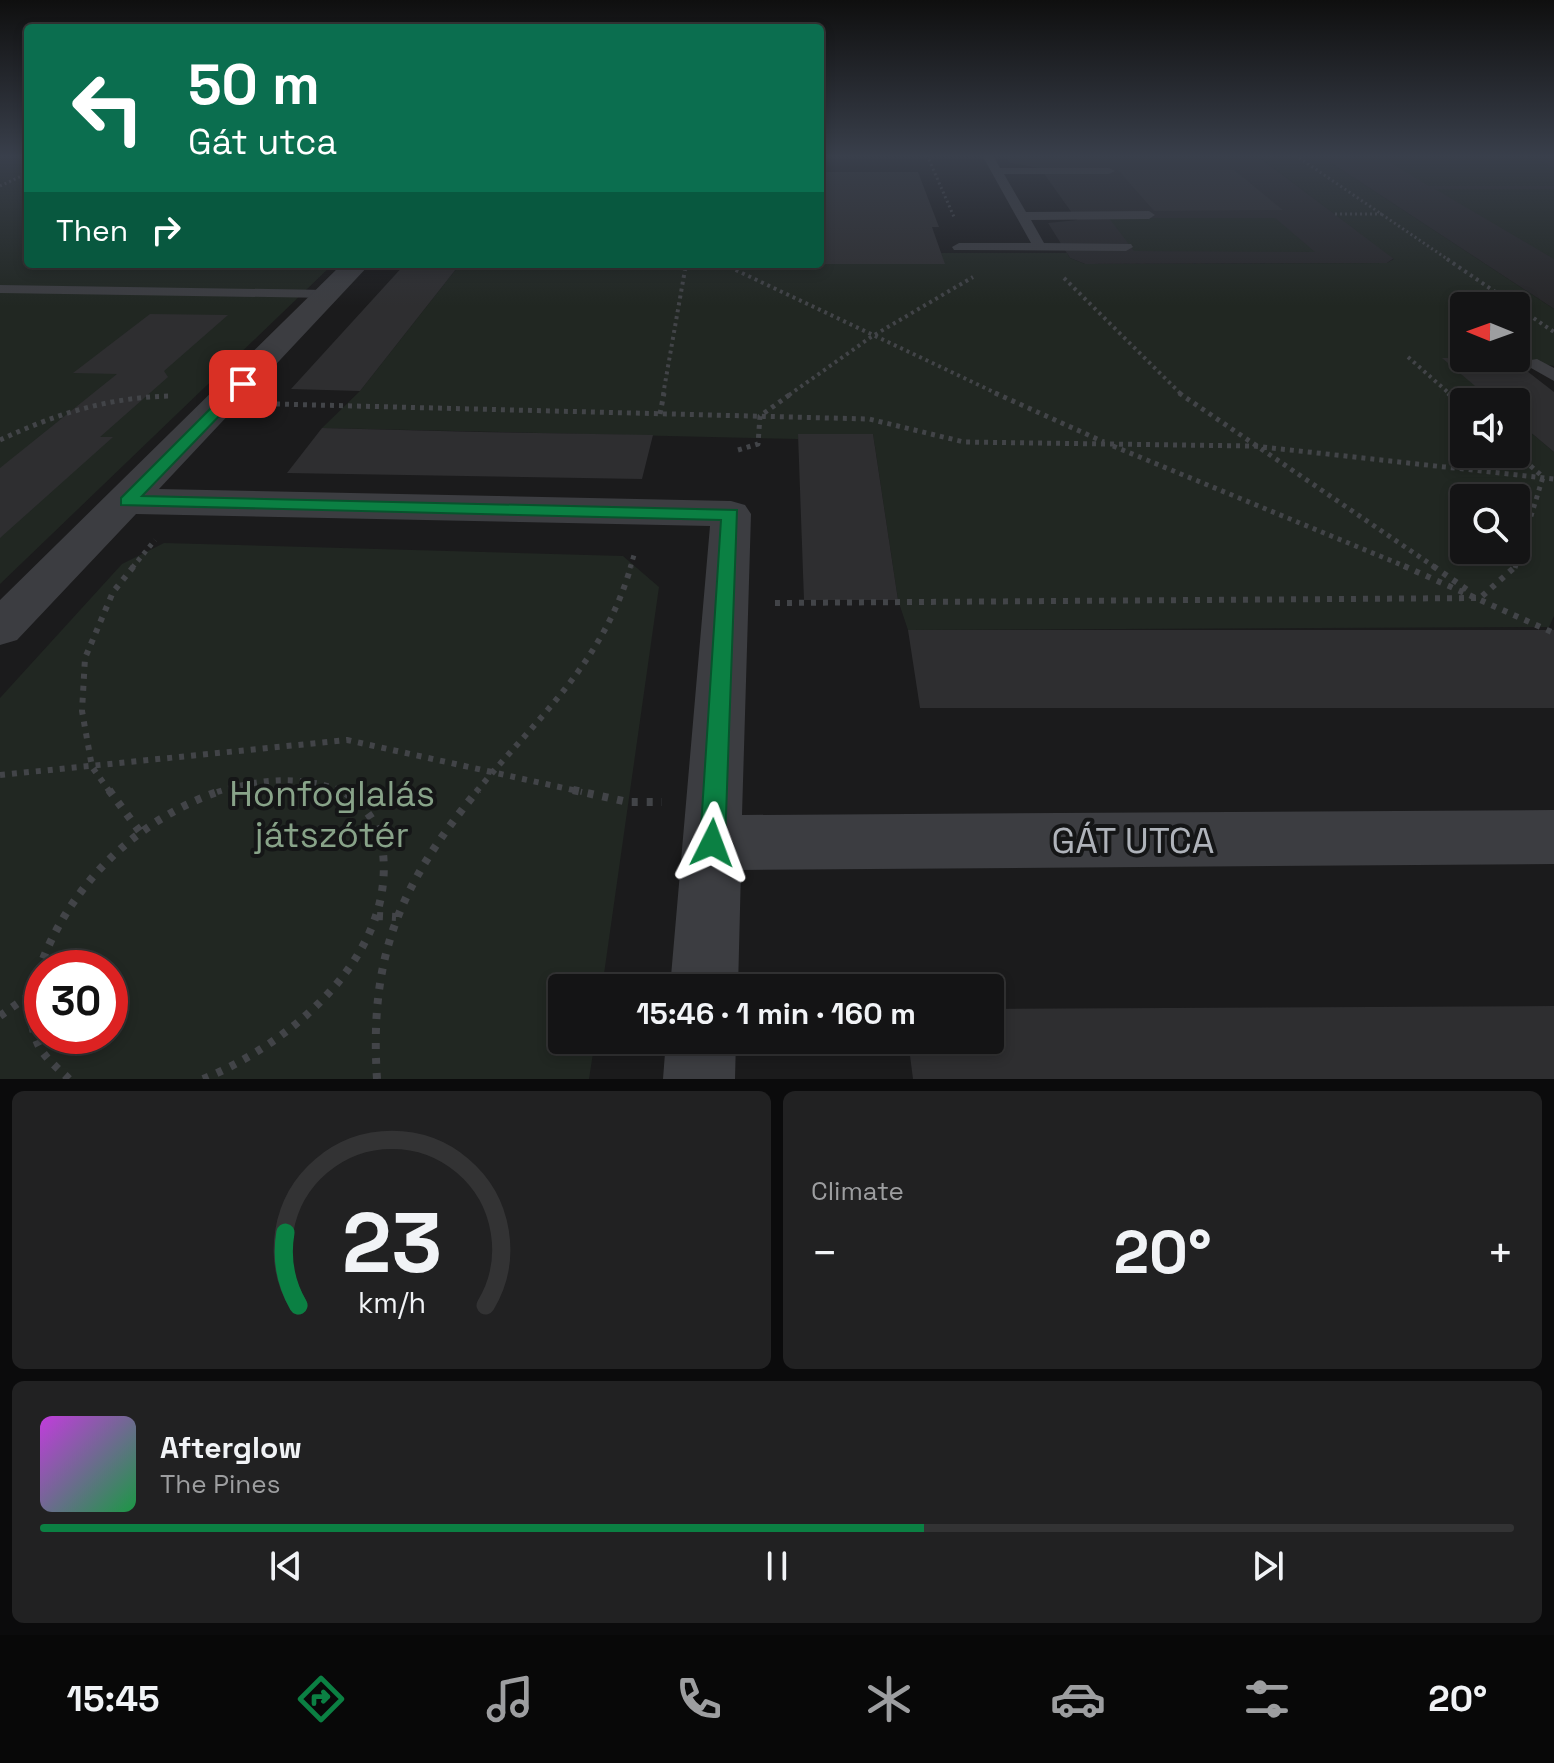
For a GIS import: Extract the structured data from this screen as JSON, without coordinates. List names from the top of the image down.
{
  "streets": {
    "street": ["GÁT UTCA"]
  },
  "parks": ["Honfoglalás játszótér"],
  "north": "left",
  "page": {
    "turn": ["50 m", "Gát utca"],
    "then": "Then",
    "limit": "30",
    "trip": "15:46 · 1 min · 160 m",
    "tile": "Climate",
    "heat": ["−", "20°", "+"],
    "song": ["Afterglow", "The Pines"],
    "tabs": ["15:45", "20°"],
    "gauge": ["23", "km/h"]
  }
}
